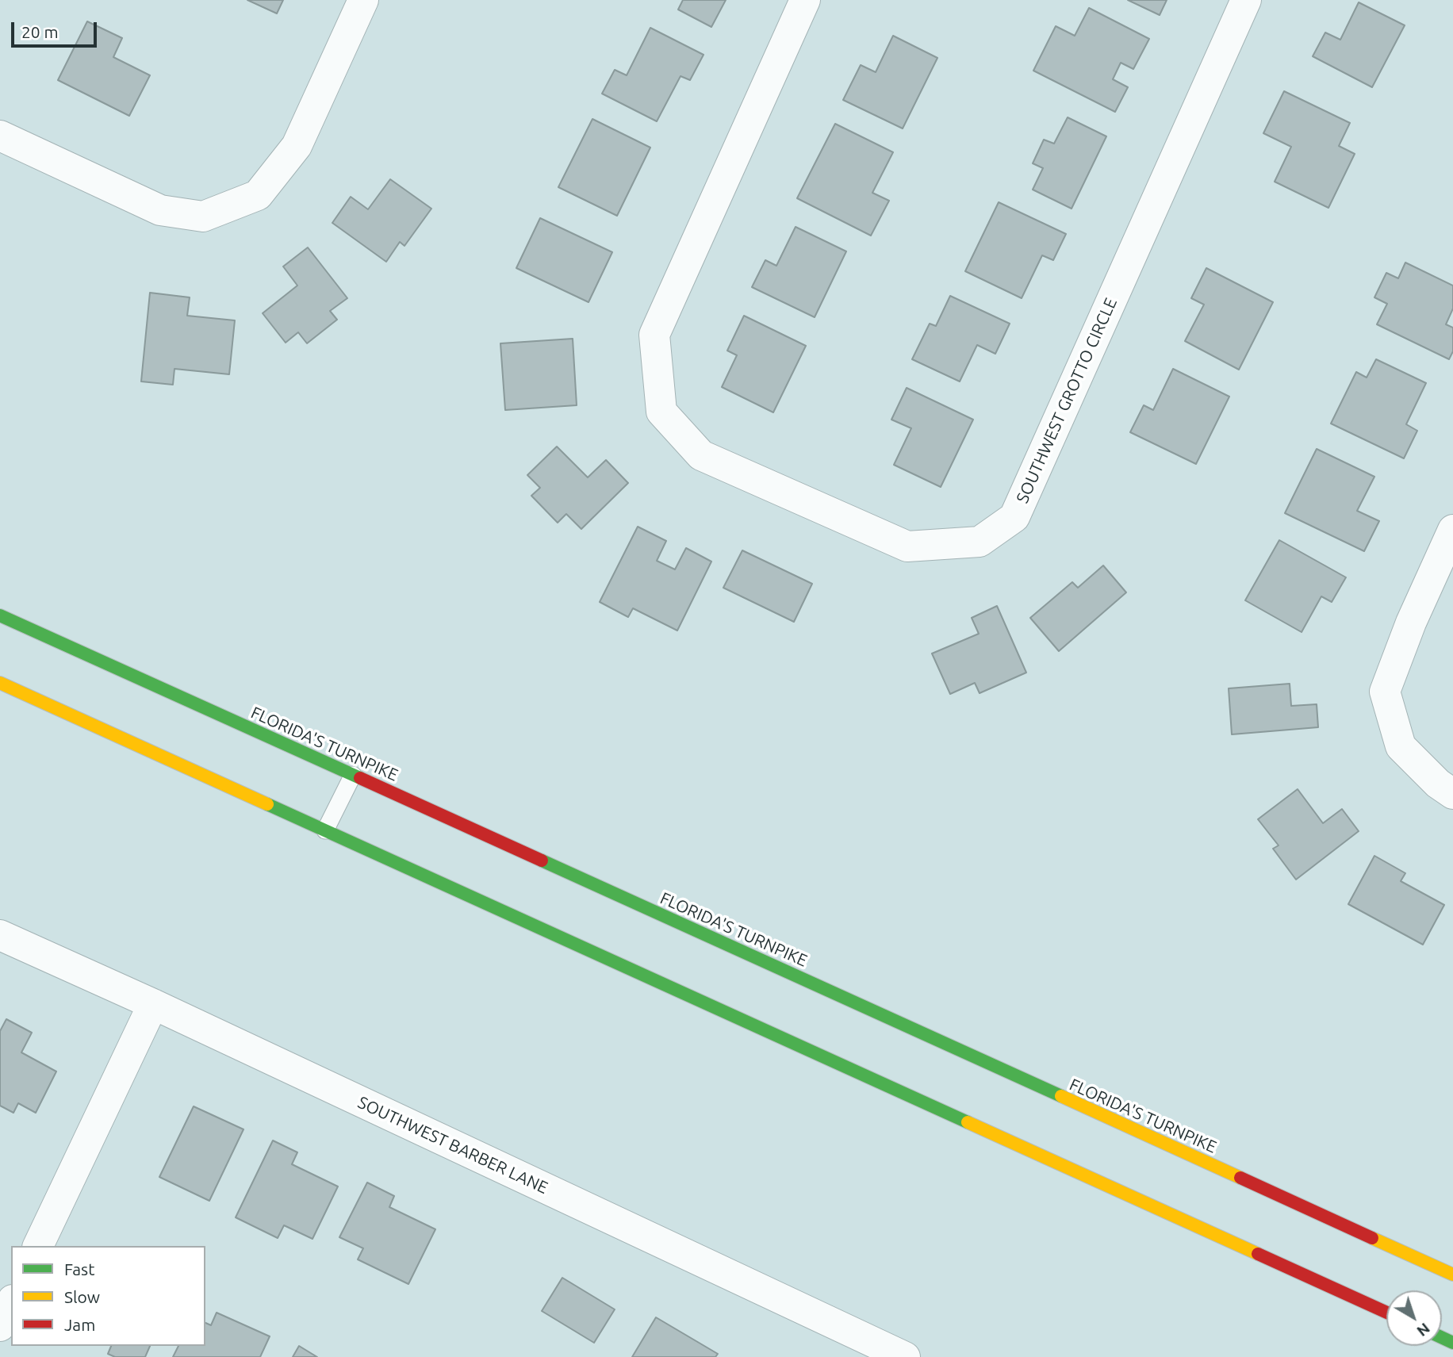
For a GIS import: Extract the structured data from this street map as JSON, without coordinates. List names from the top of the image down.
{
  "streets": {
    "highway": ["FLORIDA'S TURNPIKE"],
    "street": ["SOUTHWEST GROTTO CIRCLE", "SOUTHWEST BARBER LANE"]
  },
  "legend": ["Fast", "Slow", "Jam"],
  "scale_bar": "20 m",
  "north": "bottom right"
}
